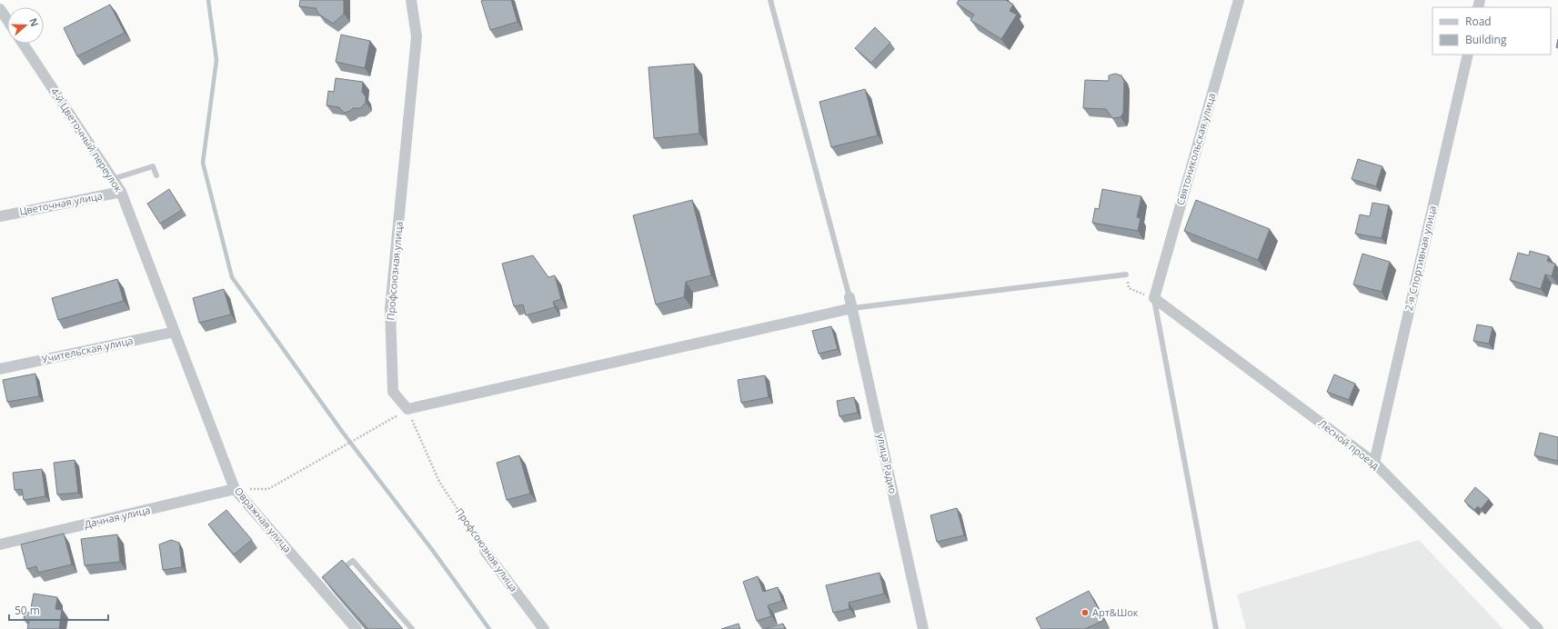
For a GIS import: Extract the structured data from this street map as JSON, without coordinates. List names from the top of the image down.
{
  "streets": {
    "street": [
      "4-й Цветочный переулок",
      "Святоникольская улица",
      "Цветочная улица",
      "2-я Спортивная улица",
      "Профсоюзная улица",
      "Учительская улица",
      "Лесной проезд",
      "улица Радио",
      "Дачная улица",
      "Овражная улица"
    ]
  },
  "crossings": [
    ["4-й Цветочный переулок", "Цветочная улица"],
    ["4-й Цветочный переулок", "Учительская улица"],
    ["4-й Цветочный переулок", "Овражная улица"],
    ["Святоникольская улица", "Лесной проезд"],
    ["2-я Спортивная улица", "Лесной проезд"],
    ["Учительская улица", "Овражная улица"],
    ["Дачная улица", "Овражная улица"]
  ],
  "places": ["Арт&Шок"],
  "legend": ["Road", "Building"],
  "scale_bar": "50 m",
  "north": "right"
}
